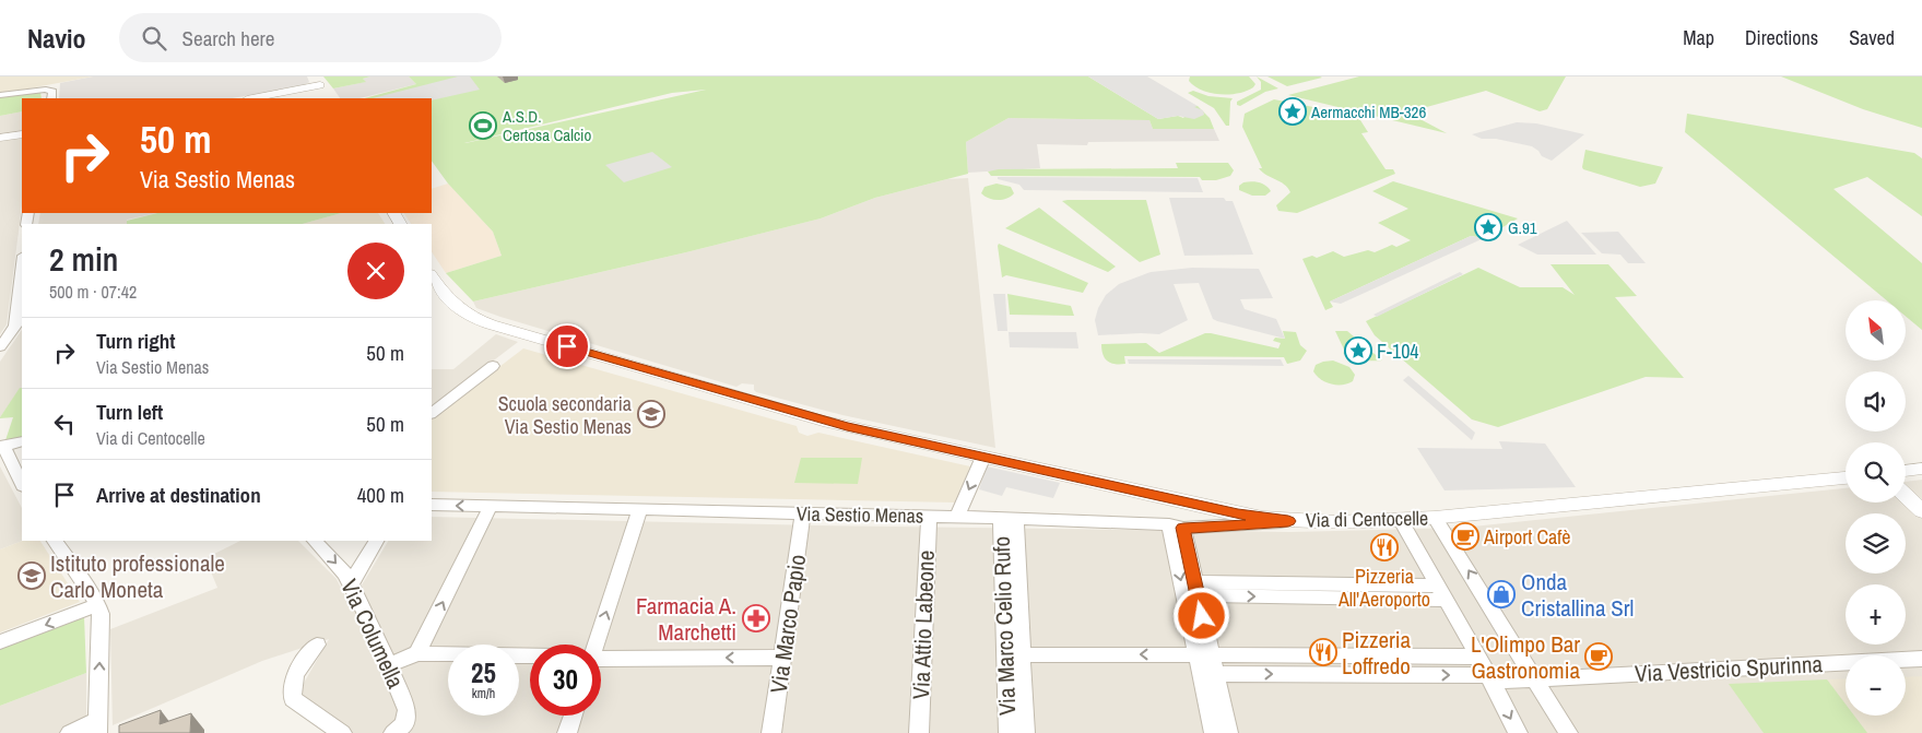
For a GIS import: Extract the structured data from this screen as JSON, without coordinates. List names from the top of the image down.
{
  "streets": {
    "street": [
      "Via Sestio Menas",
      "Via di Centocelle",
      "Via Marco Papio",
      "Via Attio Labeone",
      "Via Marco Celio Rufo",
      "Via Columella",
      "Via Vestricio Spurinna"
    ]
  },
  "crossings": [
    ["Via Sestio Menas", "Via di Centocelle"],
    ["Via Sestio Menas", "Via Marco Papio"],
    ["Via Sestio Menas", "Via Attio Labeone"],
    ["Via Sestio Menas", "Via Marco Celio Rufo"]
  ],
  "places": {
    "place": ["Aermacchi MB-326", "G.91", "F-104"],
    "sports": ["A.S.D. Certosa Calcio"],
    "school or university": ["Scuola secondaria Via Sestio Menas", "Istituto professionale Carlo Moneta"],
    "cafe": ["Airport Cafè", "L'Olimpo Bar Gastronomia"],
    "restaurant": ["Pizzeria All'Aeroporto", "Pizzeria Loffredo"],
    "shop": ["Onda Cristallina Srl"],
    "pharmacy": ["Farmacia A. Marchetti"]
  },
  "north": "top left",
  "page": {
    "header": "Navio",
    "search": "Search here",
    "nav": ["Map", "Directions", "Saved"],
    "turn": ["50 m", "Via Sestio Menas"],
    "heading": ["2 min", "500 m · 07:42"],
    "map_buttons": ["+", "−"],
    "list": [
      {
        "name": "Turn right",
        "note": "Via Sestio Menas",
        "value": "50 m"
      },
      {
        "name": "Turn left",
        "note": "Via di Centocelle",
        "value": "50 m"
      },
      {
        "name": "Arrive at destination",
        "value": "400 m"
      }
    ],
    "speed": "25 km/h",
    "limit": "30"
  }
}
